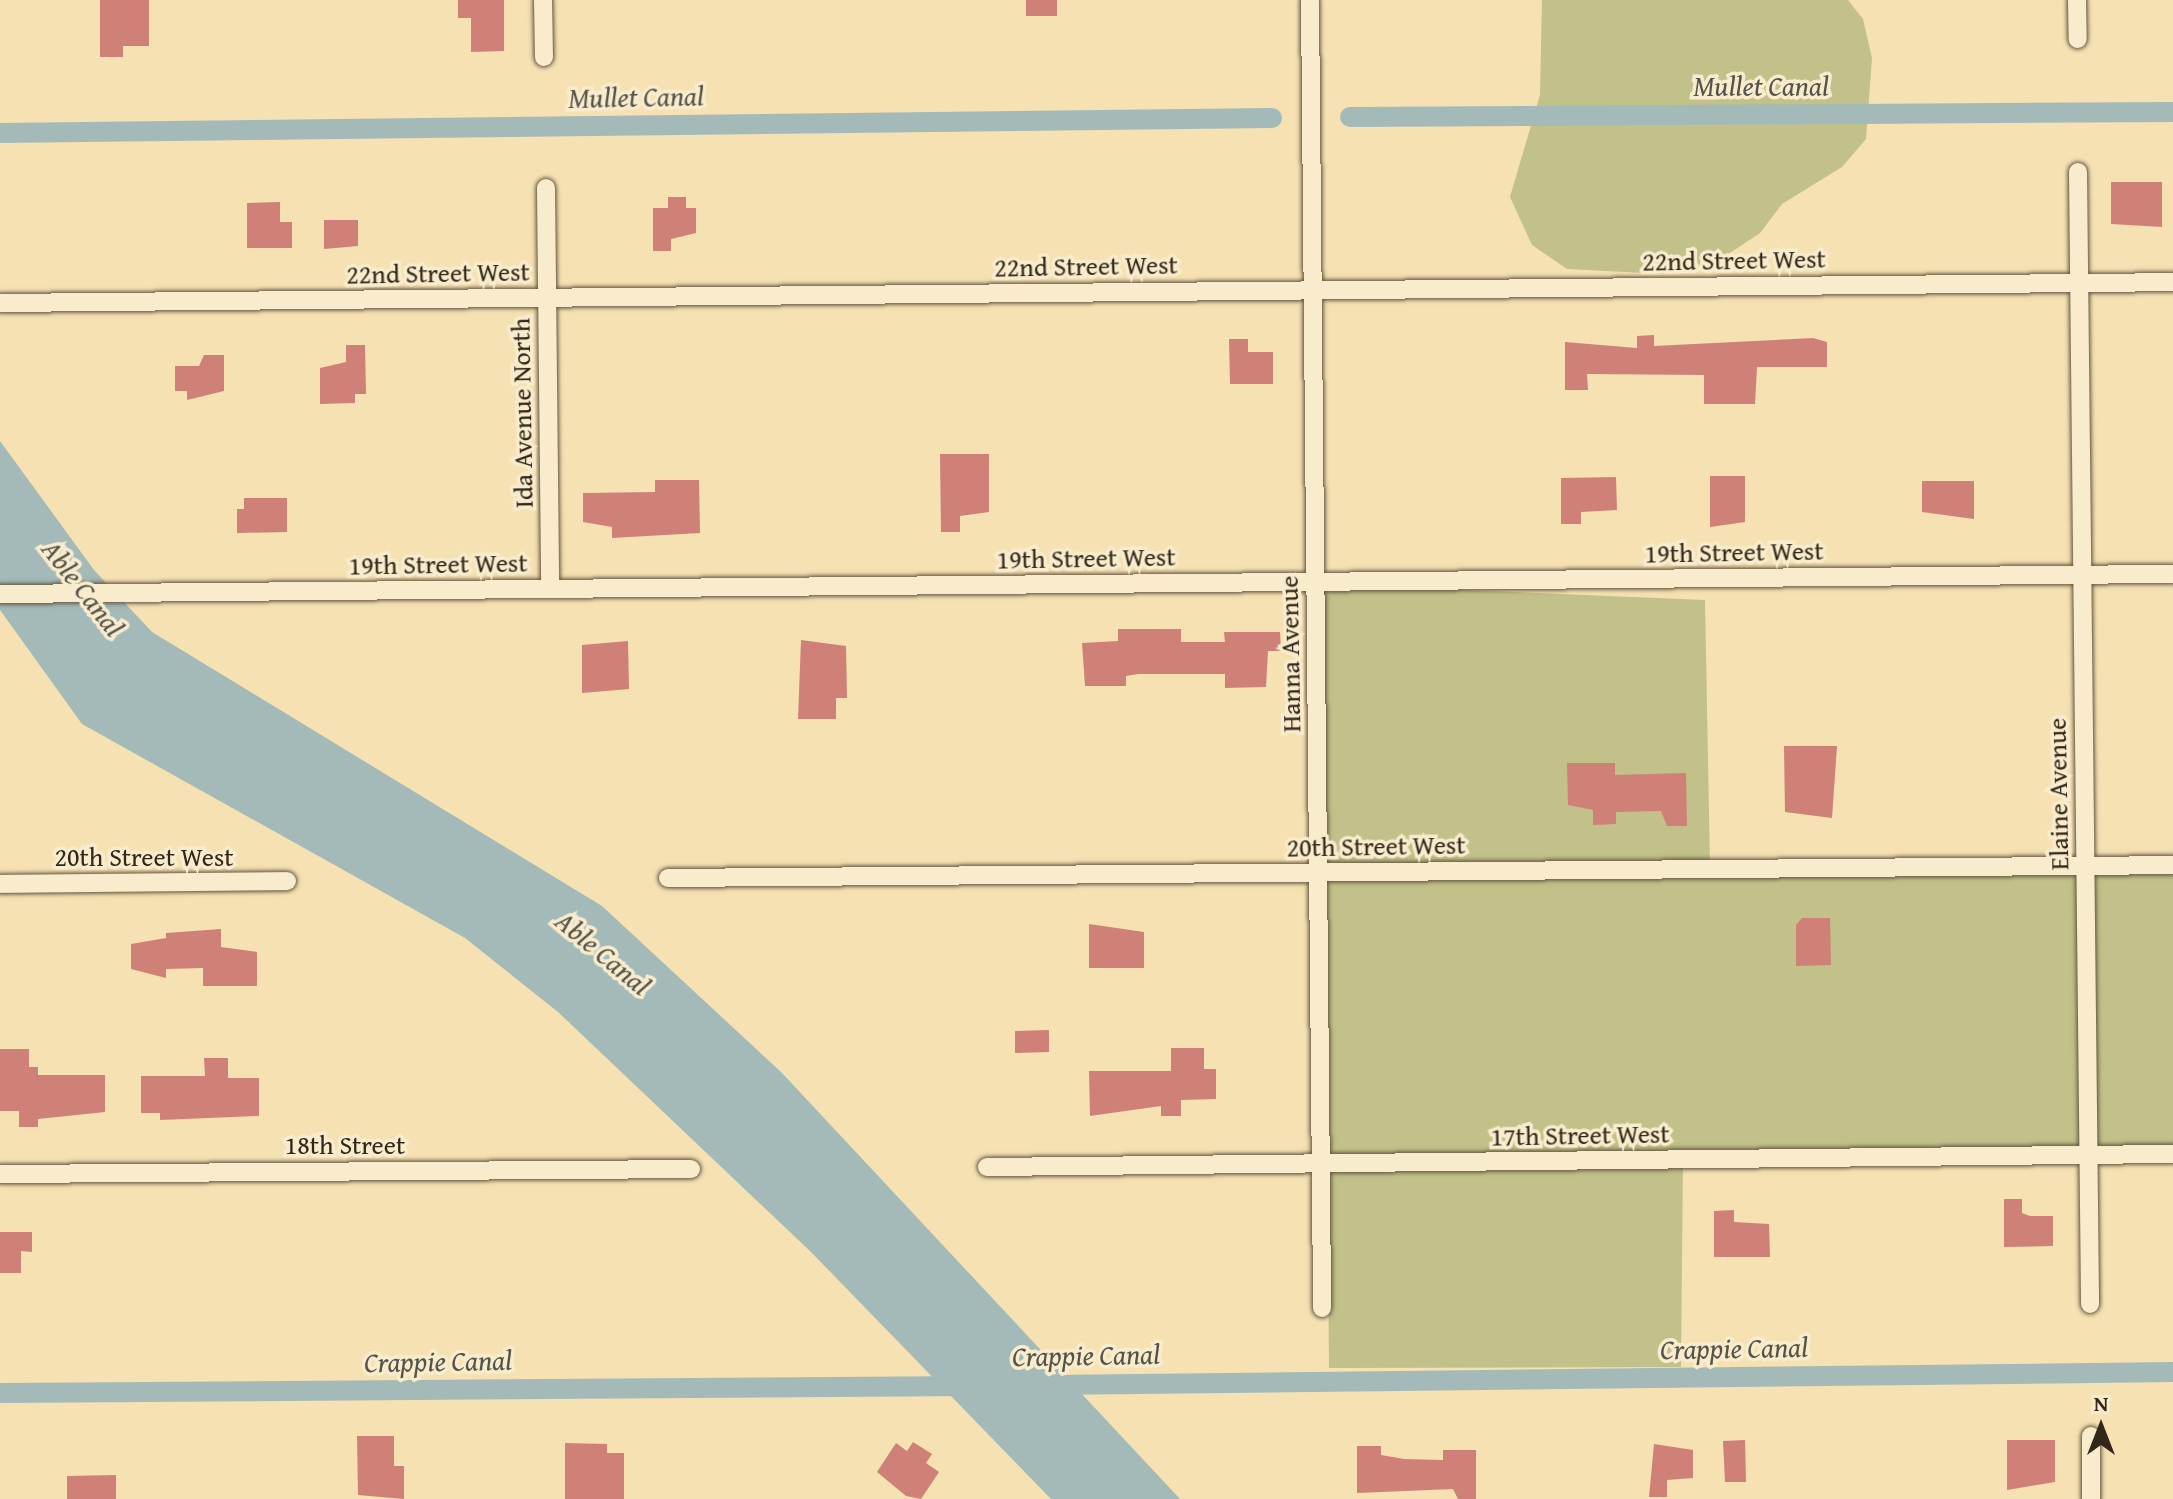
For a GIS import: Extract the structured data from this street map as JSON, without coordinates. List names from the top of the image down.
{
  "streets": {
    "street": [
      "22nd Street West",
      "Ida Avenue North",
      "19th Street West",
      "Hanna Avenue",
      "Elaine Avenue",
      "20th Street West",
      "17th Street West",
      "18th Street"
    ]
  },
  "crossings": [
    ["22nd Street West", "Ida Avenue North"],
    ["22nd Street West", "Hanna Avenue"],
    ["22nd Street West", "Elaine Avenue"],
    ["Ida Avenue North", "19th Street West"],
    ["19th Street West", "Hanna Avenue"],
    ["19th Street West", "Elaine Avenue"],
    ["Hanna Avenue", "20th Street West"],
    ["Hanna Avenue", "17th Street West"],
    ["Elaine Avenue", "20th Street West"],
    ["Elaine Avenue", "17th Street West"]
  ],
  "water": ["Mullet Canal", "Able Canal", "Crappie Canal"],
  "north": "top"
}
